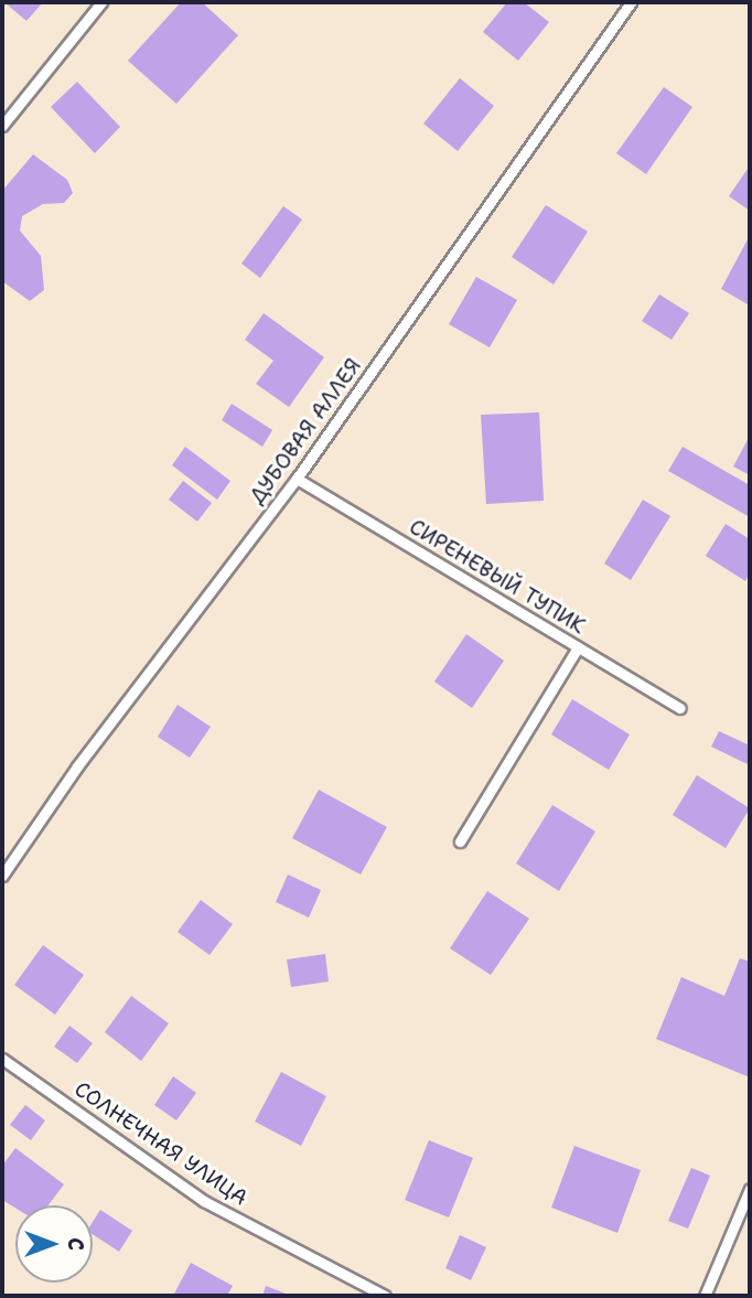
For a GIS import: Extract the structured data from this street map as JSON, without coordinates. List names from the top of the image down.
{
  "streets": {
    "lane": ["ДУБОВАЯ АЛЛЕЯ", "СИРЕНЕВЫЙ ТУПИК", "СОЛНЕЧНАЯ УЛИЦА"]
  },
  "crossings": [
    ["ДУБОВАЯ АЛЛЕЯ", "СИРЕНЕВЫЙ ТУПИК"]
  ],
  "north": "right"
}
